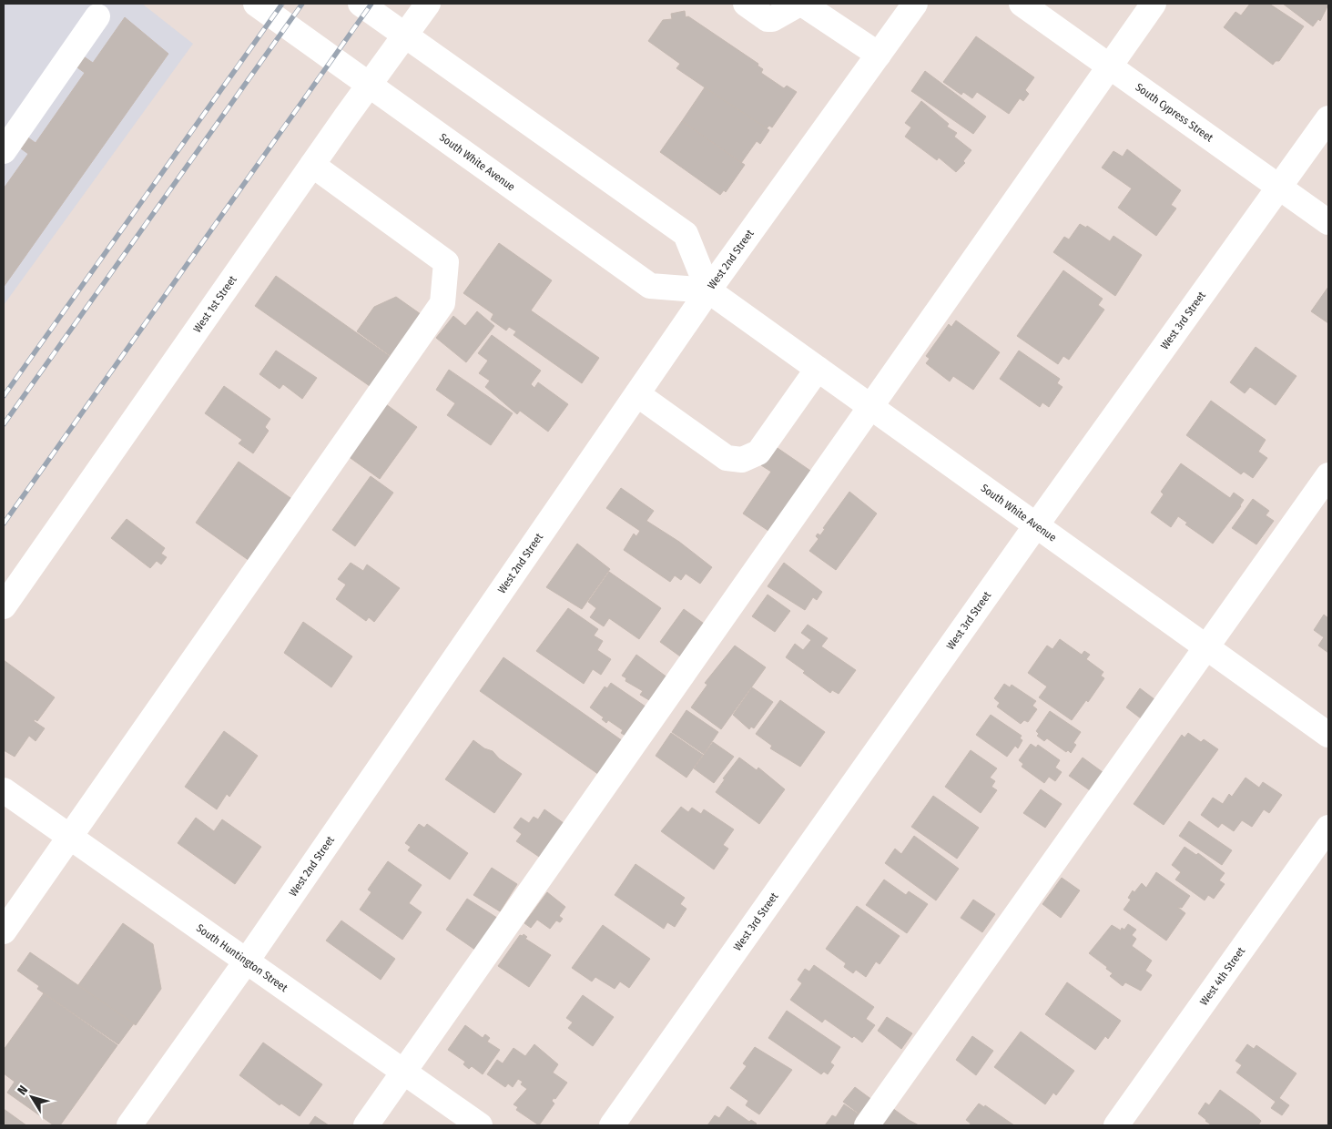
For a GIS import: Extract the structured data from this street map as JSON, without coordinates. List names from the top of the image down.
{
  "streets": {
    "street": [
      "South Cypress Street",
      "South White Avenue",
      "West 2nd Street",
      "West 1st Street",
      "West 3rd Street",
      "South Huntington Street",
      "West 4th Street"
    ]
  },
  "crossings": [
    ["South Cypress Street", "West 3rd Street"],
    ["South White Avenue", "West 2nd Street"],
    ["South White Avenue", "West 3rd Street"],
    ["West 2nd Street", "South Huntington Street"]
  ],
  "north": "top left"
}
